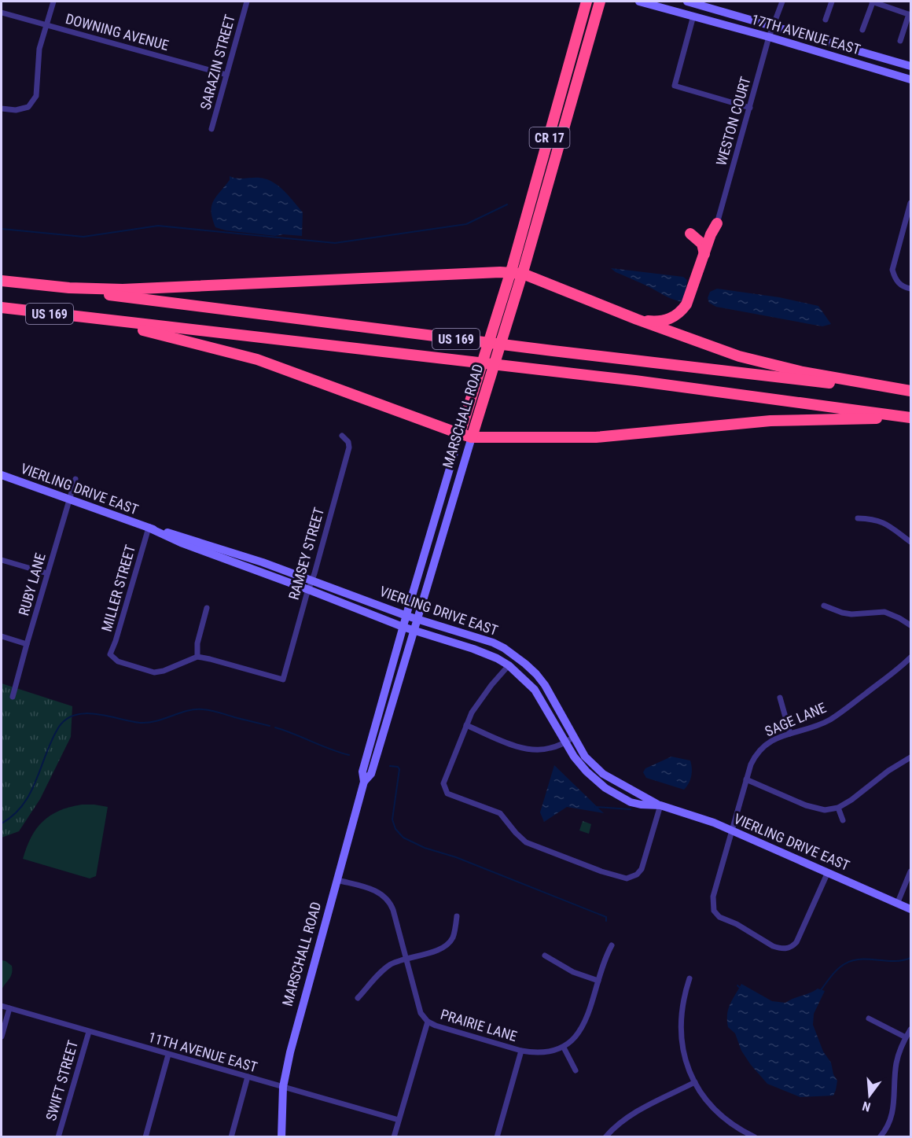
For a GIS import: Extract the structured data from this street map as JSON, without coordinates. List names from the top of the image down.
{
  "streets": {
    "highway": ["CR 17", "US 169", "MARSCHALL ROAD"],
    "street": [
      "DOWNING AVENUE",
      "17TH AVENUE EAST",
      "SARAZIN STREET",
      "WESTON COURT",
      "VIERLING DRIVE EAST",
      "RAMSEY STREET",
      "RUBY LANE",
      "MILLER STREET",
      "SAGE LANE",
      "PRAIRIE LANE",
      "11TH AVENUE EAST",
      "SWIFT STREET"
    ]
  },
  "crossings": [
    ["DOWNING AVENUE", "SARAZIN STREET"],
    ["17TH AVENUE EAST", "WESTON COURT"],
    ["MARSCHALL ROAD", "VIERLING DRIVE EAST"],
    ["MARSCHALL ROAD", "PRAIRIE LANE"],
    ["MARSCHALL ROAD", "11TH AVENUE EAST"],
    ["VIERLING DRIVE EAST", "RAMSEY STREET"],
    ["VIERLING DRIVE EAST", "RUBY LANE"],
    ["VIERLING DRIVE EAST", "MILLER STREET"],
    ["VIERLING DRIVE EAST", "SAGE LANE"],
    ["RAMSEY STREET", "MILLER STREET"],
    ["11TH AVENUE EAST", "SWIFT STREET"]
  ],
  "north": "bottom"
}
